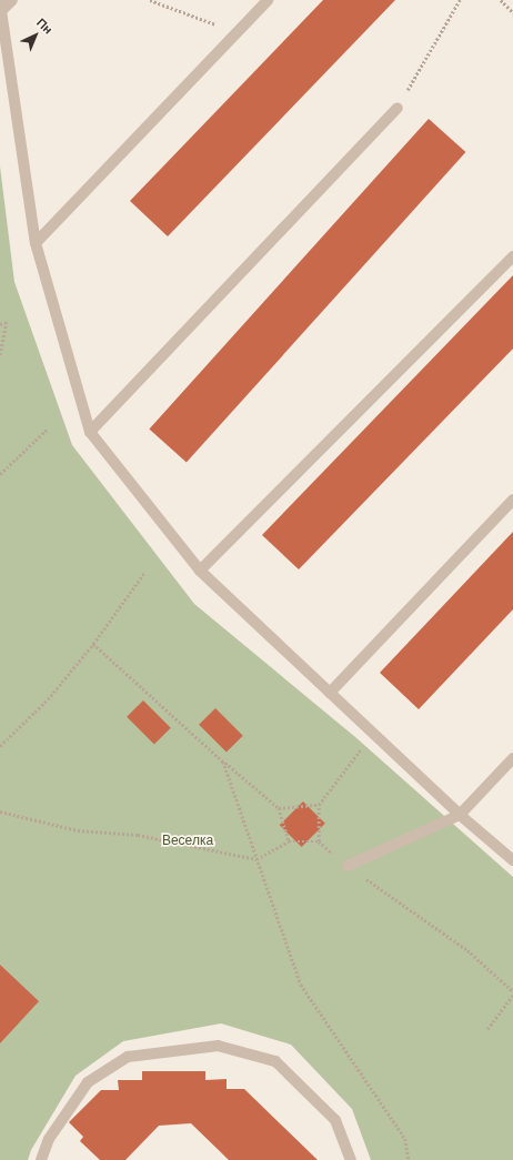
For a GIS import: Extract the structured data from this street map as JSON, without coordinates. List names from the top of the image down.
{
  "parks": ["Веселка"],
  "north": "top right"
}
